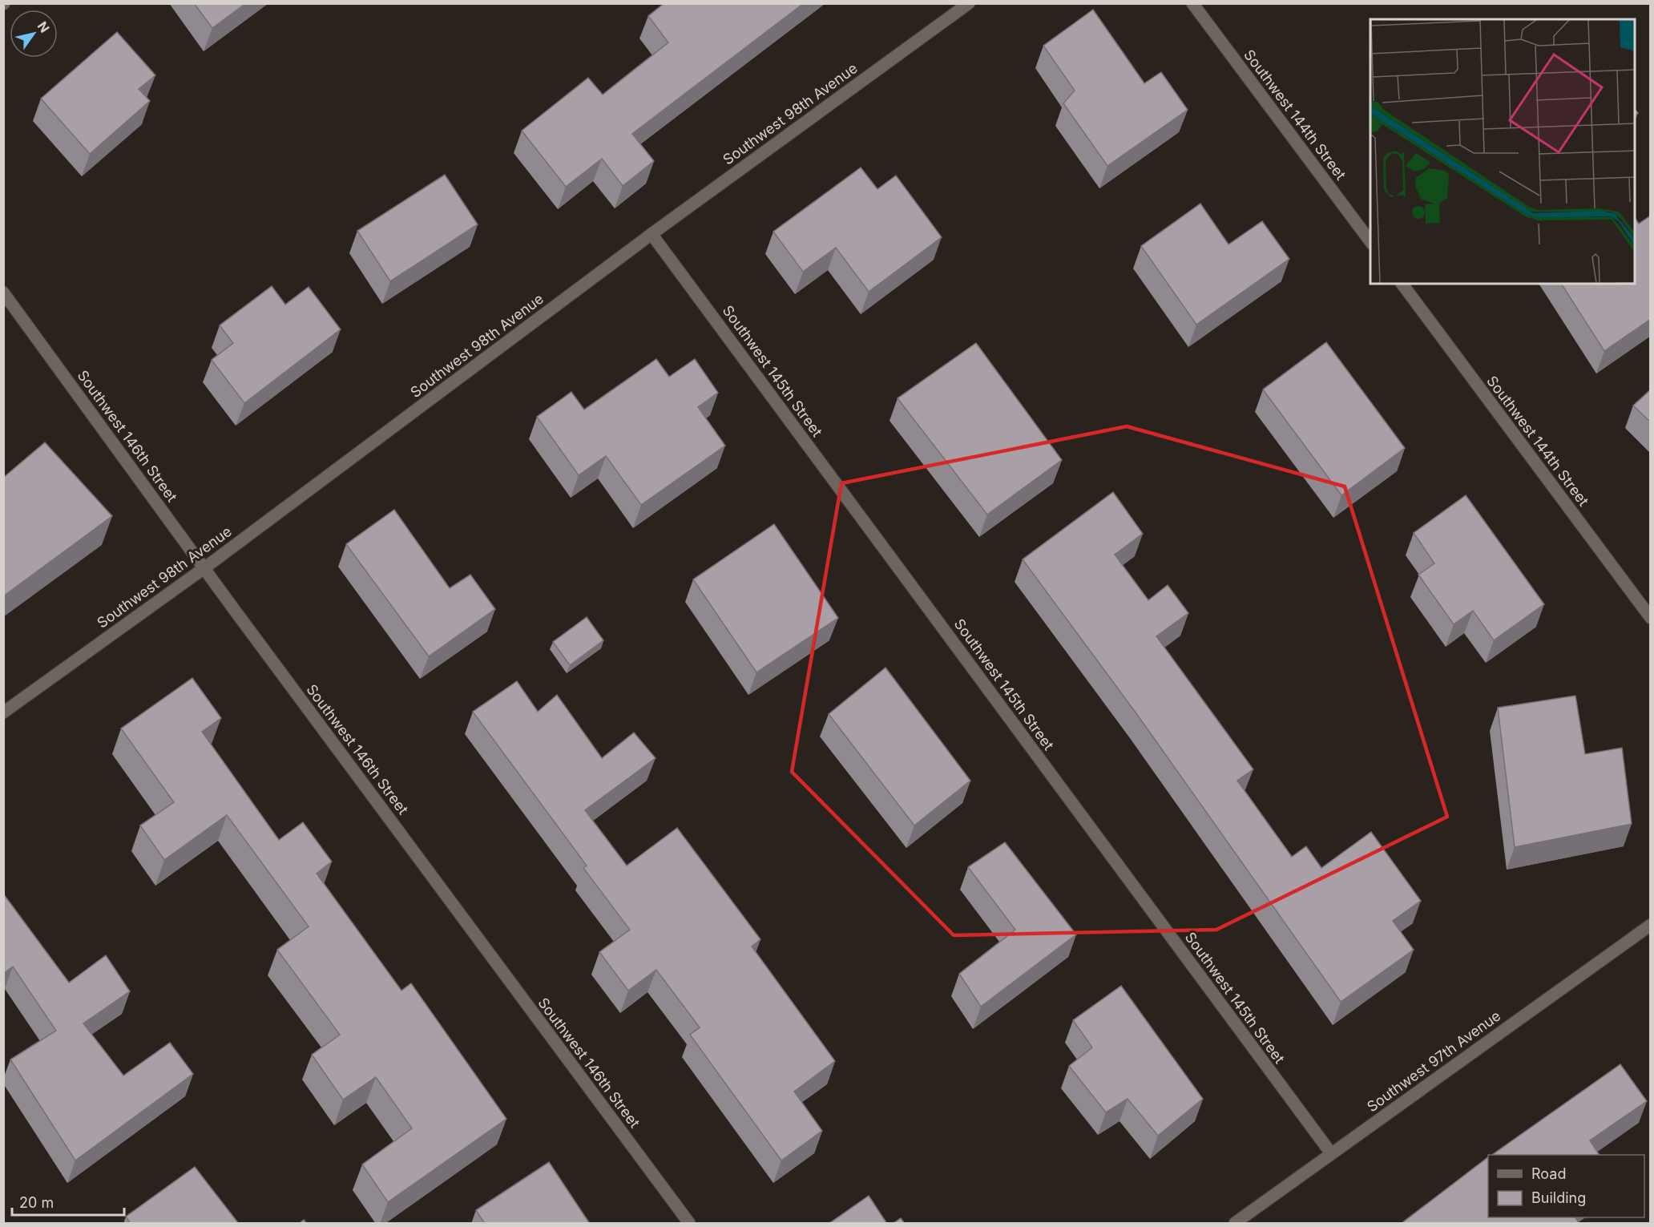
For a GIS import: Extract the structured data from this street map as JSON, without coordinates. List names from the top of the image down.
{
  "streets": {
    "street": [
      "Southwest 98th Avenue",
      "Southwest 144th Street",
      "Southwest 145th Street",
      "Southwest 146th Street",
      "Southwest 97th Avenue"
    ]
  },
  "crossings": [
    ["Southwest 98th Avenue", "Southwest 145th Street"],
    ["Southwest 98th Avenue", "Southwest 146th Street"],
    ["Southwest 145th Street", "Southwest 97th Avenue"]
  ],
  "legend": ["Road", "Building"],
  "scale_bar": "20 m",
  "north": "top right"
}
